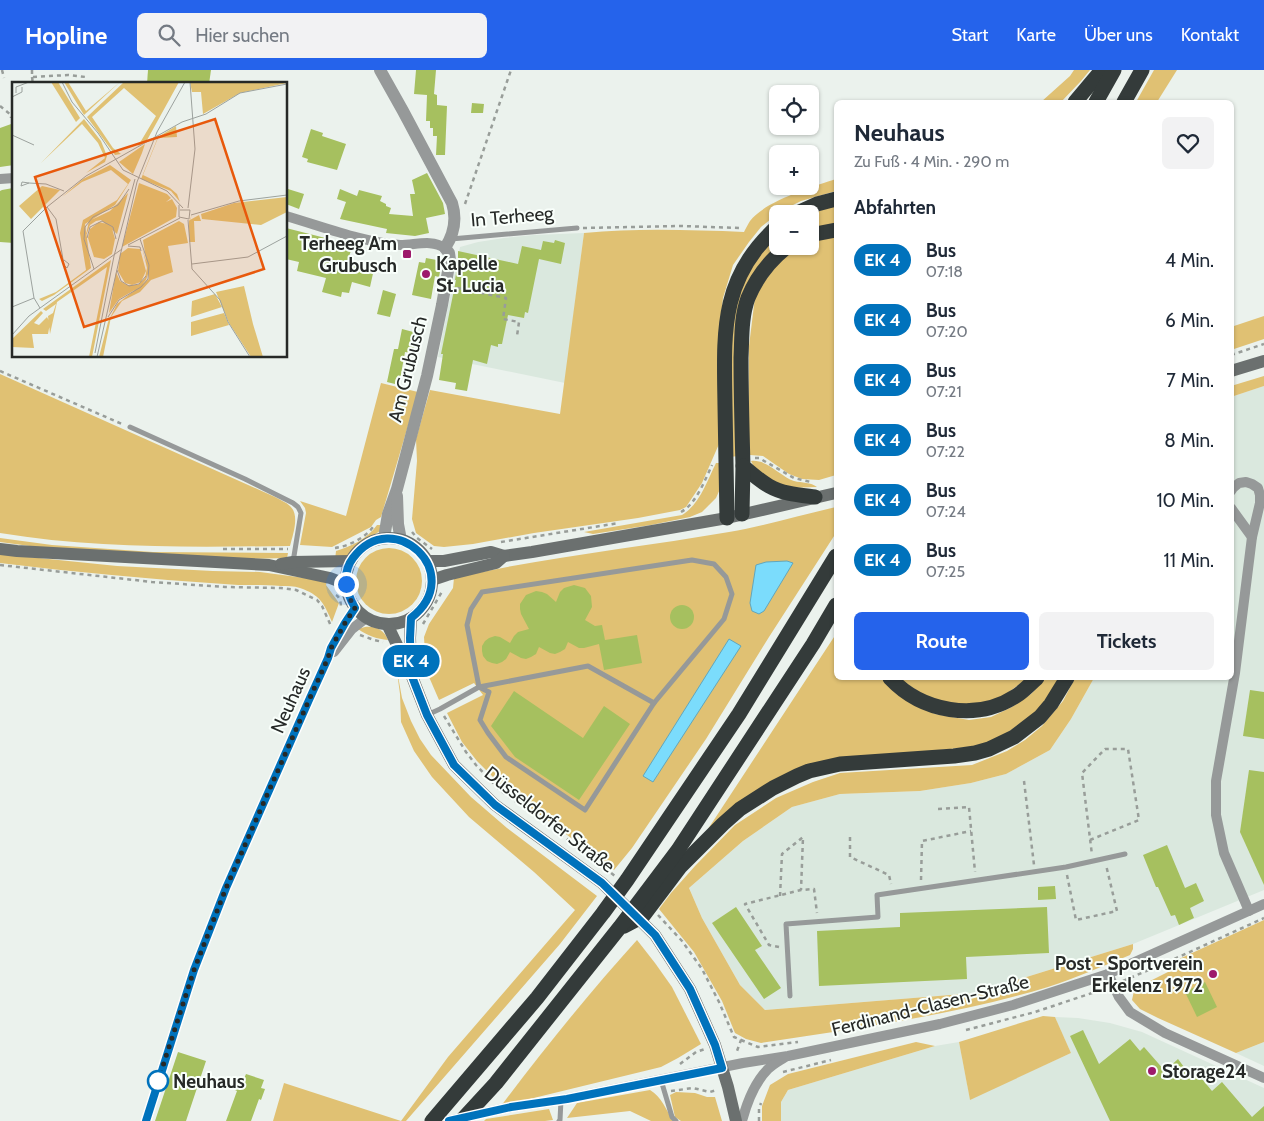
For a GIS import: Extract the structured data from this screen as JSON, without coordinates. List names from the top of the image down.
{
  "streets": {
    "main road": ["Düsseldorfer Straße"],
    "street": [
      "In Terheeg",
      "Am Grubusch",
      "Neuhaus",
      "Ferdinand-Clasen-Straße"
    ]
  },
  "crossings": [
    ["In Terheeg", "Am Grubusch"],
    ["Am Grubusch", "Neuhaus"],
    ["Am Grubusch", "Düsseldorfer Straße"],
    ["Neuhaus", "Düsseldorfer Straße"],
    ["Düsseldorfer Straße", "Ferdinand-Clasen-Straße"]
  ],
  "places": {
    "transit": ["Terheeg Am Grubusch"],
    "other": [
      "Kapelle St. Lucia",
      "Post - Sportverein Erkelenz 1972",
      "Storage24",
      "Neuhaus"
    ]
  },
  "page": {
    "header": "Hopline",
    "search": "Hier suchen",
    "nav": [
      "Start",
      "Karte",
      "Über uns",
      "Kontakt"
    ],
    "on_map": "EK 4",
    "map_buttons": ["+", "−"],
    "heading": [
      ["Neuhaus", "Zu Fuß · 4 Min. · 290 m"],
      "Abfahrten"
    ],
    "list": [
      {
        "mark": "EK 4",
        "name": "Bus",
        "note": "07:18",
        "value": "4 Min."
      },
      {
        "mark": "EK 4",
        "name": "Bus",
        "note": "07:20",
        "value": "6 Min."
      },
      {
        "mark": "EK 4",
        "name": "Bus",
        "note": "07:21",
        "value": "7 Min."
      },
      {
        "mark": "EK 4",
        "name": "Bus",
        "note": "07:22",
        "value": "8 Min."
      },
      {
        "mark": "EK 4",
        "name": "Bus",
        "note": "07:24",
        "value": "10 Min."
      },
      {
        "mark": "EK 4",
        "name": "Bus",
        "note": "07:25",
        "value": "11 Min."
      }
    ],
    "buttons": ["Route", "Tickets"]
  }
}
